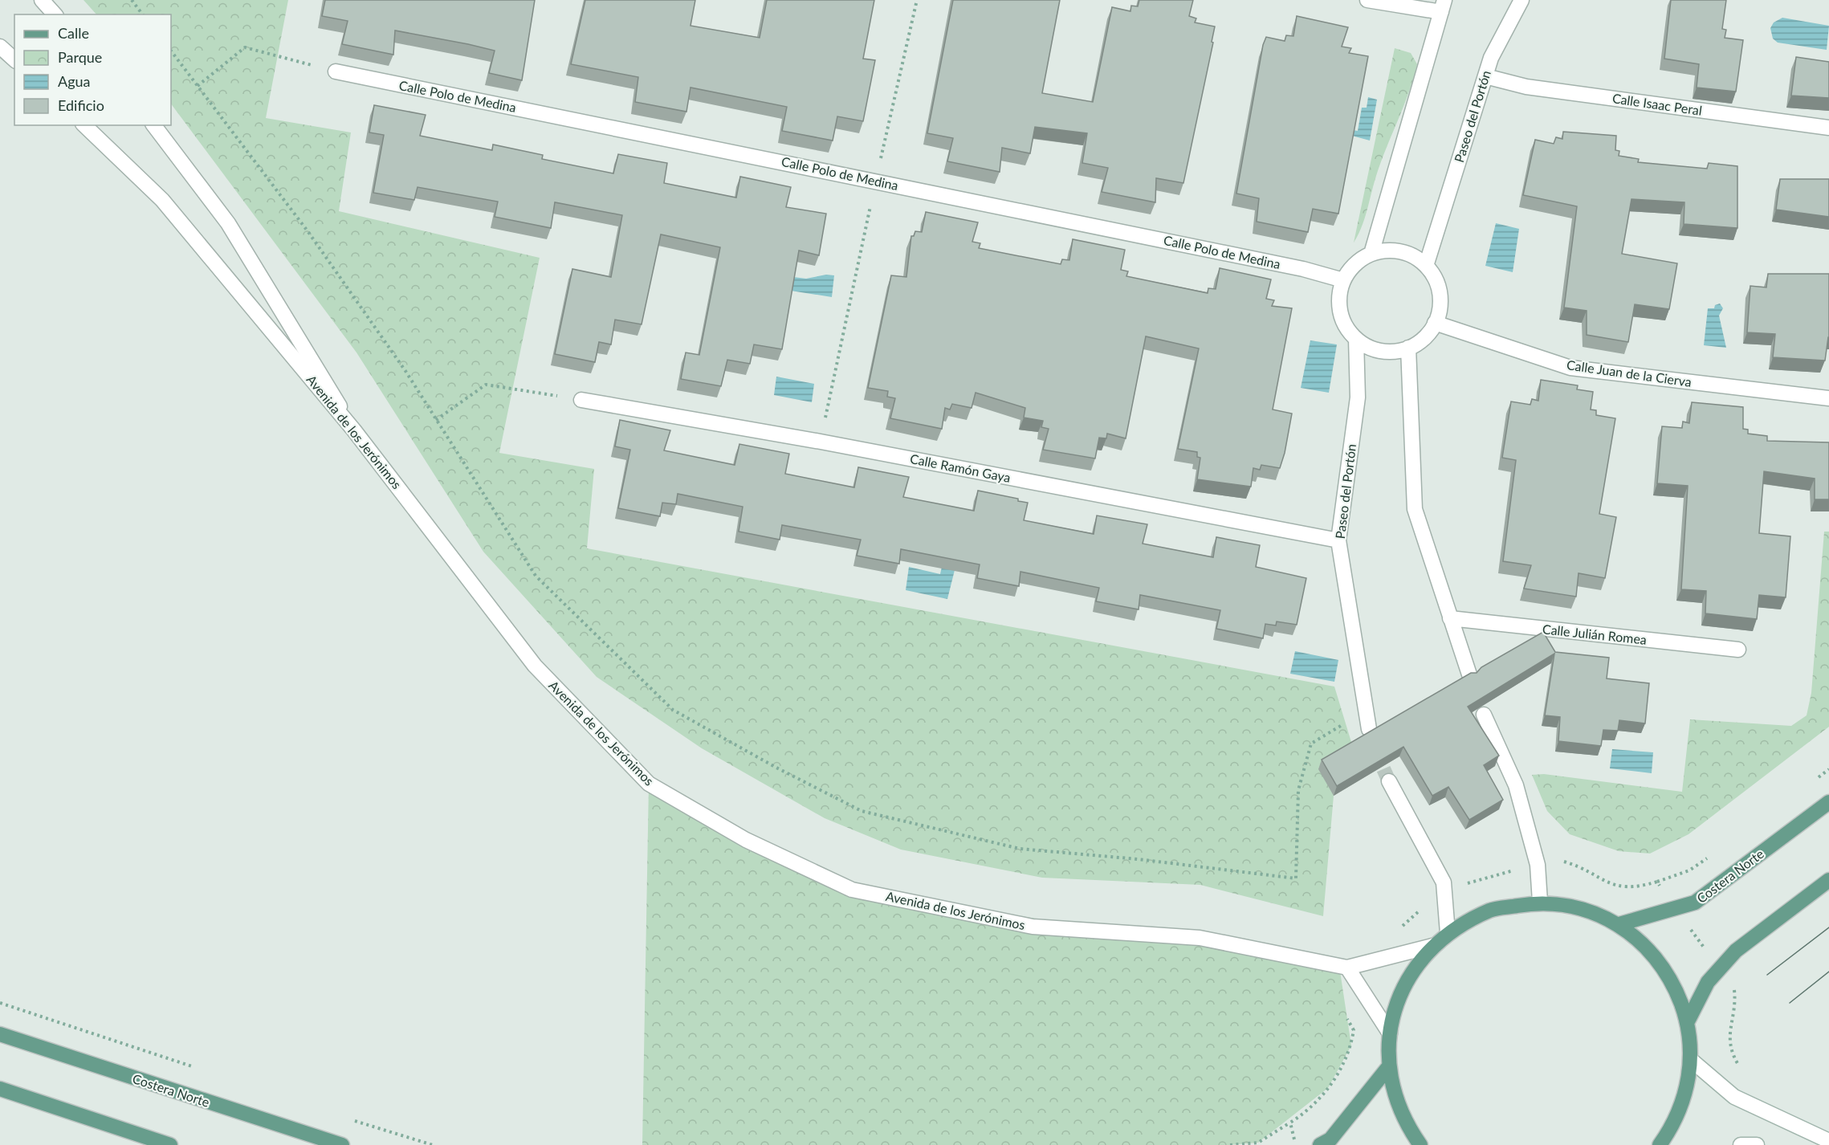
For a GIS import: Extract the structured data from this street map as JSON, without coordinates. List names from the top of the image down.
{
  "streets": {
    "main road": ["Costera Norte"],
    "street": [
      "Calle Polo de Medina",
      "Calle Isaac Peral",
      "Paseo del Portón",
      "Calle Juan de la Cierva",
      "Avenida de los Jerónimos",
      "Calle Ramón Gaya",
      "Calle Julián Romea"
    ]
  },
  "crossings": [
    ["Calle Polo de Medina", "Paseo del Portón"],
    ["Calle Polo de Medina", "Calle Juan de la Cierva"],
    ["Calle Isaac Peral", "Paseo del Portón"],
    ["Paseo del Portón", "Calle Juan de la Cierva"],
    ["Paseo del Portón", "Calle Ramón Gaya"]
  ],
  "legend": [
    "Calle",
    "Parque",
    "Agua",
    "Edificio"
  ]
}
